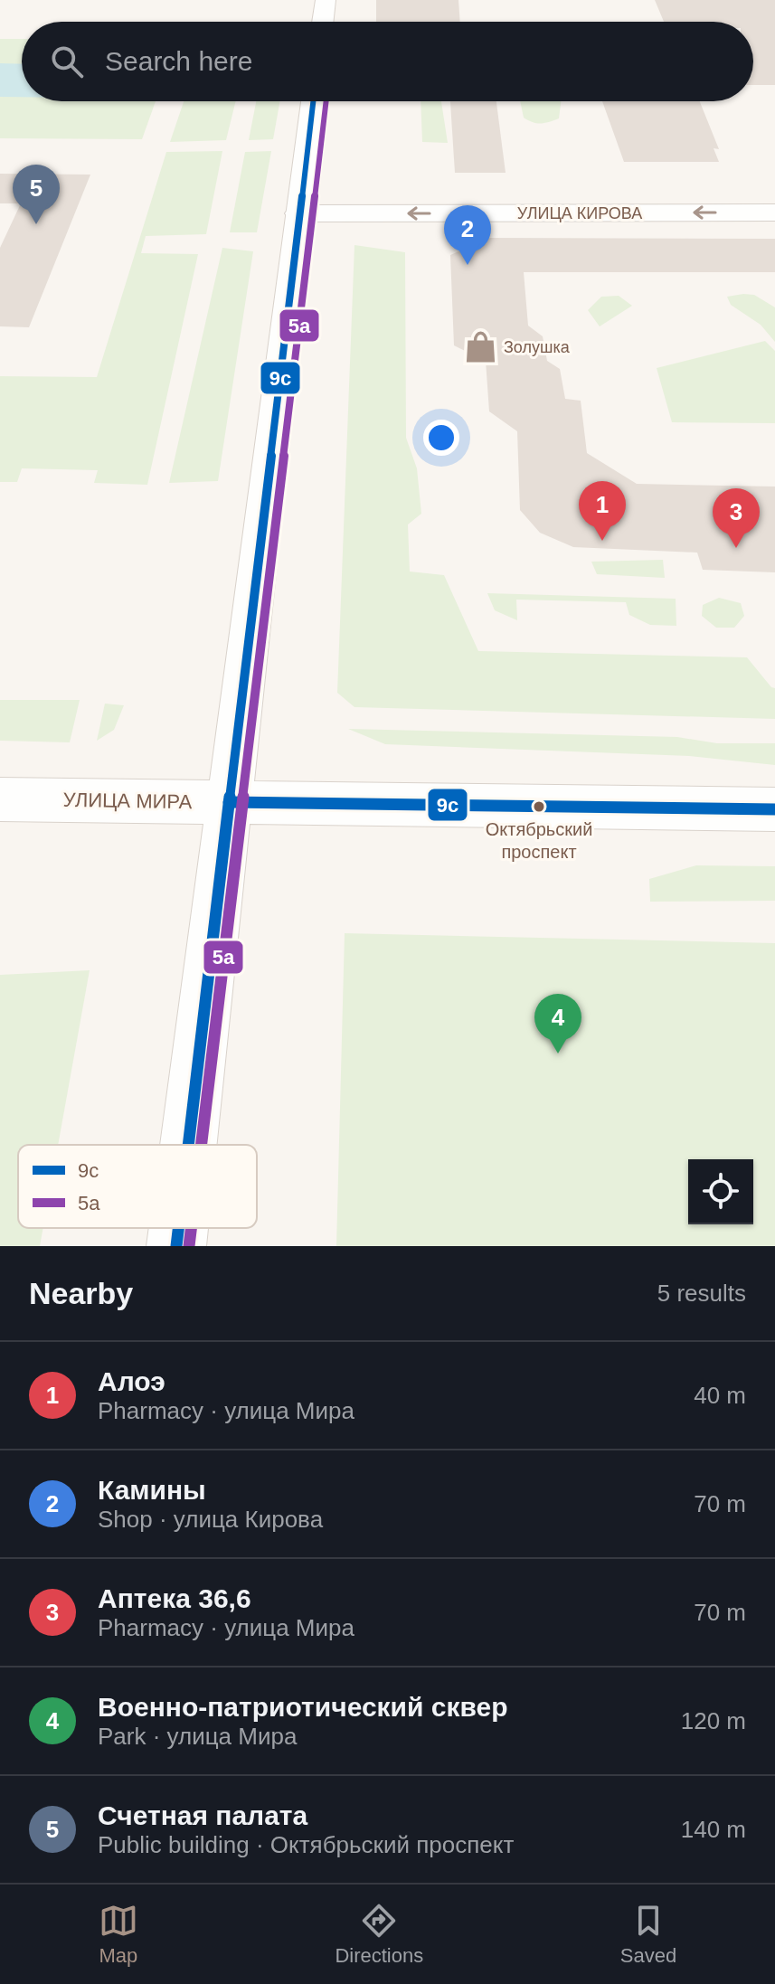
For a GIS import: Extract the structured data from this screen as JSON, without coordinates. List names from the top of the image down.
{
  "streets": {
    "main road": ["УЛИЦА КИРОВА", "УЛИЦА МИРА"]
  },
  "one_way": ["УЛИЦА КИРОВА"],
  "places": {
    "shop": ["Золушка"],
    "other": ["Октябрьский проспект"]
  },
  "lines": ["transit line 9с", "transit line 5а"],
  "legend": ["9с", "5а"],
  "page": {
    "search": "Search here",
    "pins": [
      "5",
      "2",
      "1",
      "3",
      "4"
    ],
    "heading": ["Nearby", "5 results"],
    "list": [
      {
        "mark": "1",
        "name": "Алоэ",
        "note": "Pharmacy · улица Мира",
        "value": "40 m"
      },
      {
        "mark": "2",
        "name": "Камины",
        "note": "Shop · улица Кирова",
        "value": "70 m"
      },
      {
        "mark": "3",
        "name": "Аптека 36,6",
        "note": "Pharmacy · улица Мира",
        "value": "70 m"
      },
      {
        "mark": "4",
        "name": "Военно-патриотический сквер",
        "note": "Park · улица Мира",
        "value": "120 m"
      },
      {
        "mark": "5",
        "name": "Счетная палата",
        "note": "Public building · Октябрьский проспект",
        "value": "140 m"
      }
    ],
    "nav": ["Map", "Directions", "Saved"]
  }
}
